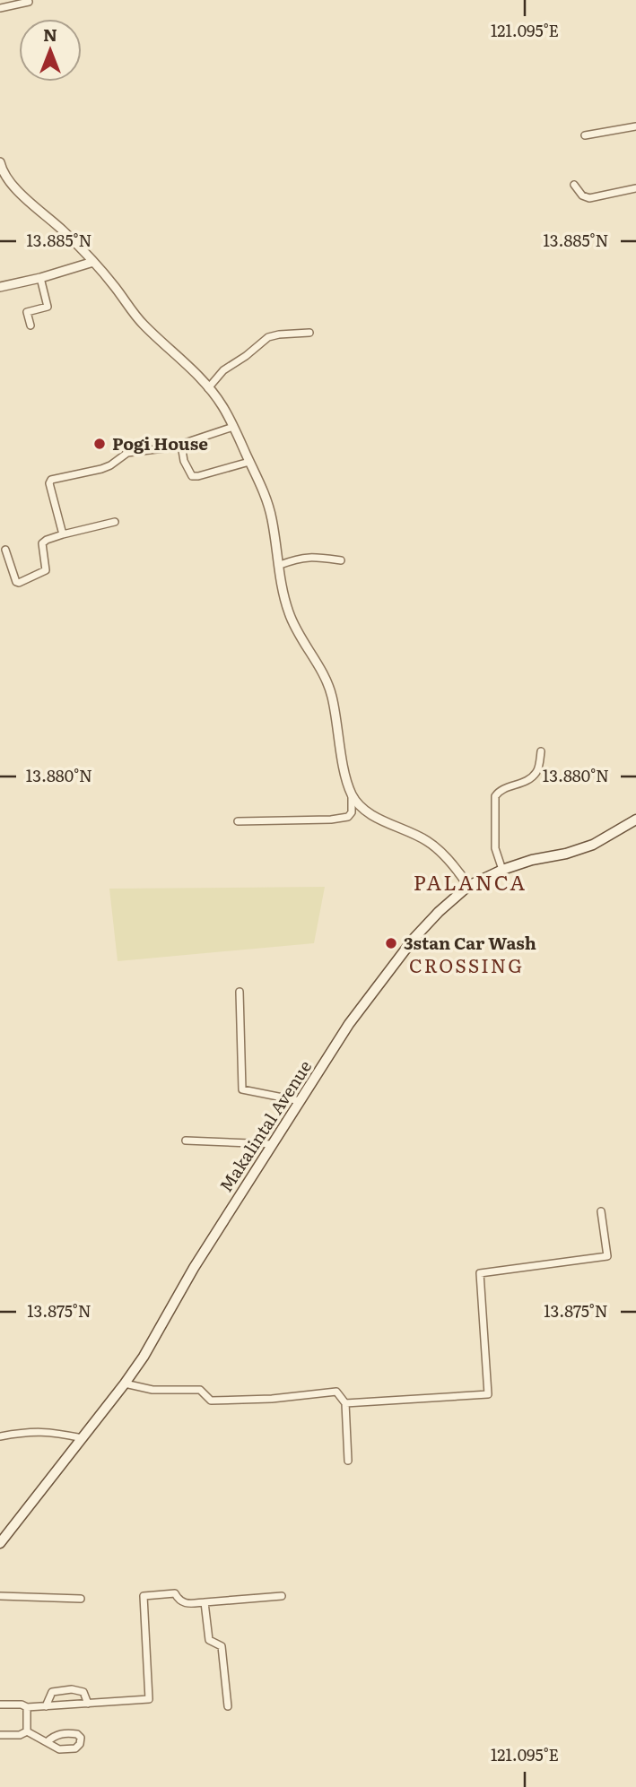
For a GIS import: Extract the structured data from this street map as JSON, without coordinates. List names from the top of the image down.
{
  "streets": {
    "main road": ["Makalintal Avenue"]
  },
  "districts": ["PALANCA", "CROSSING"],
  "places": ["Pogi House", "3stan Car Wash"],
  "north": "top",
  "coordinates": [
    "121.095°E",
    "13.885°N",
    "13.880°N",
    "13.875°N"
  ]
}
